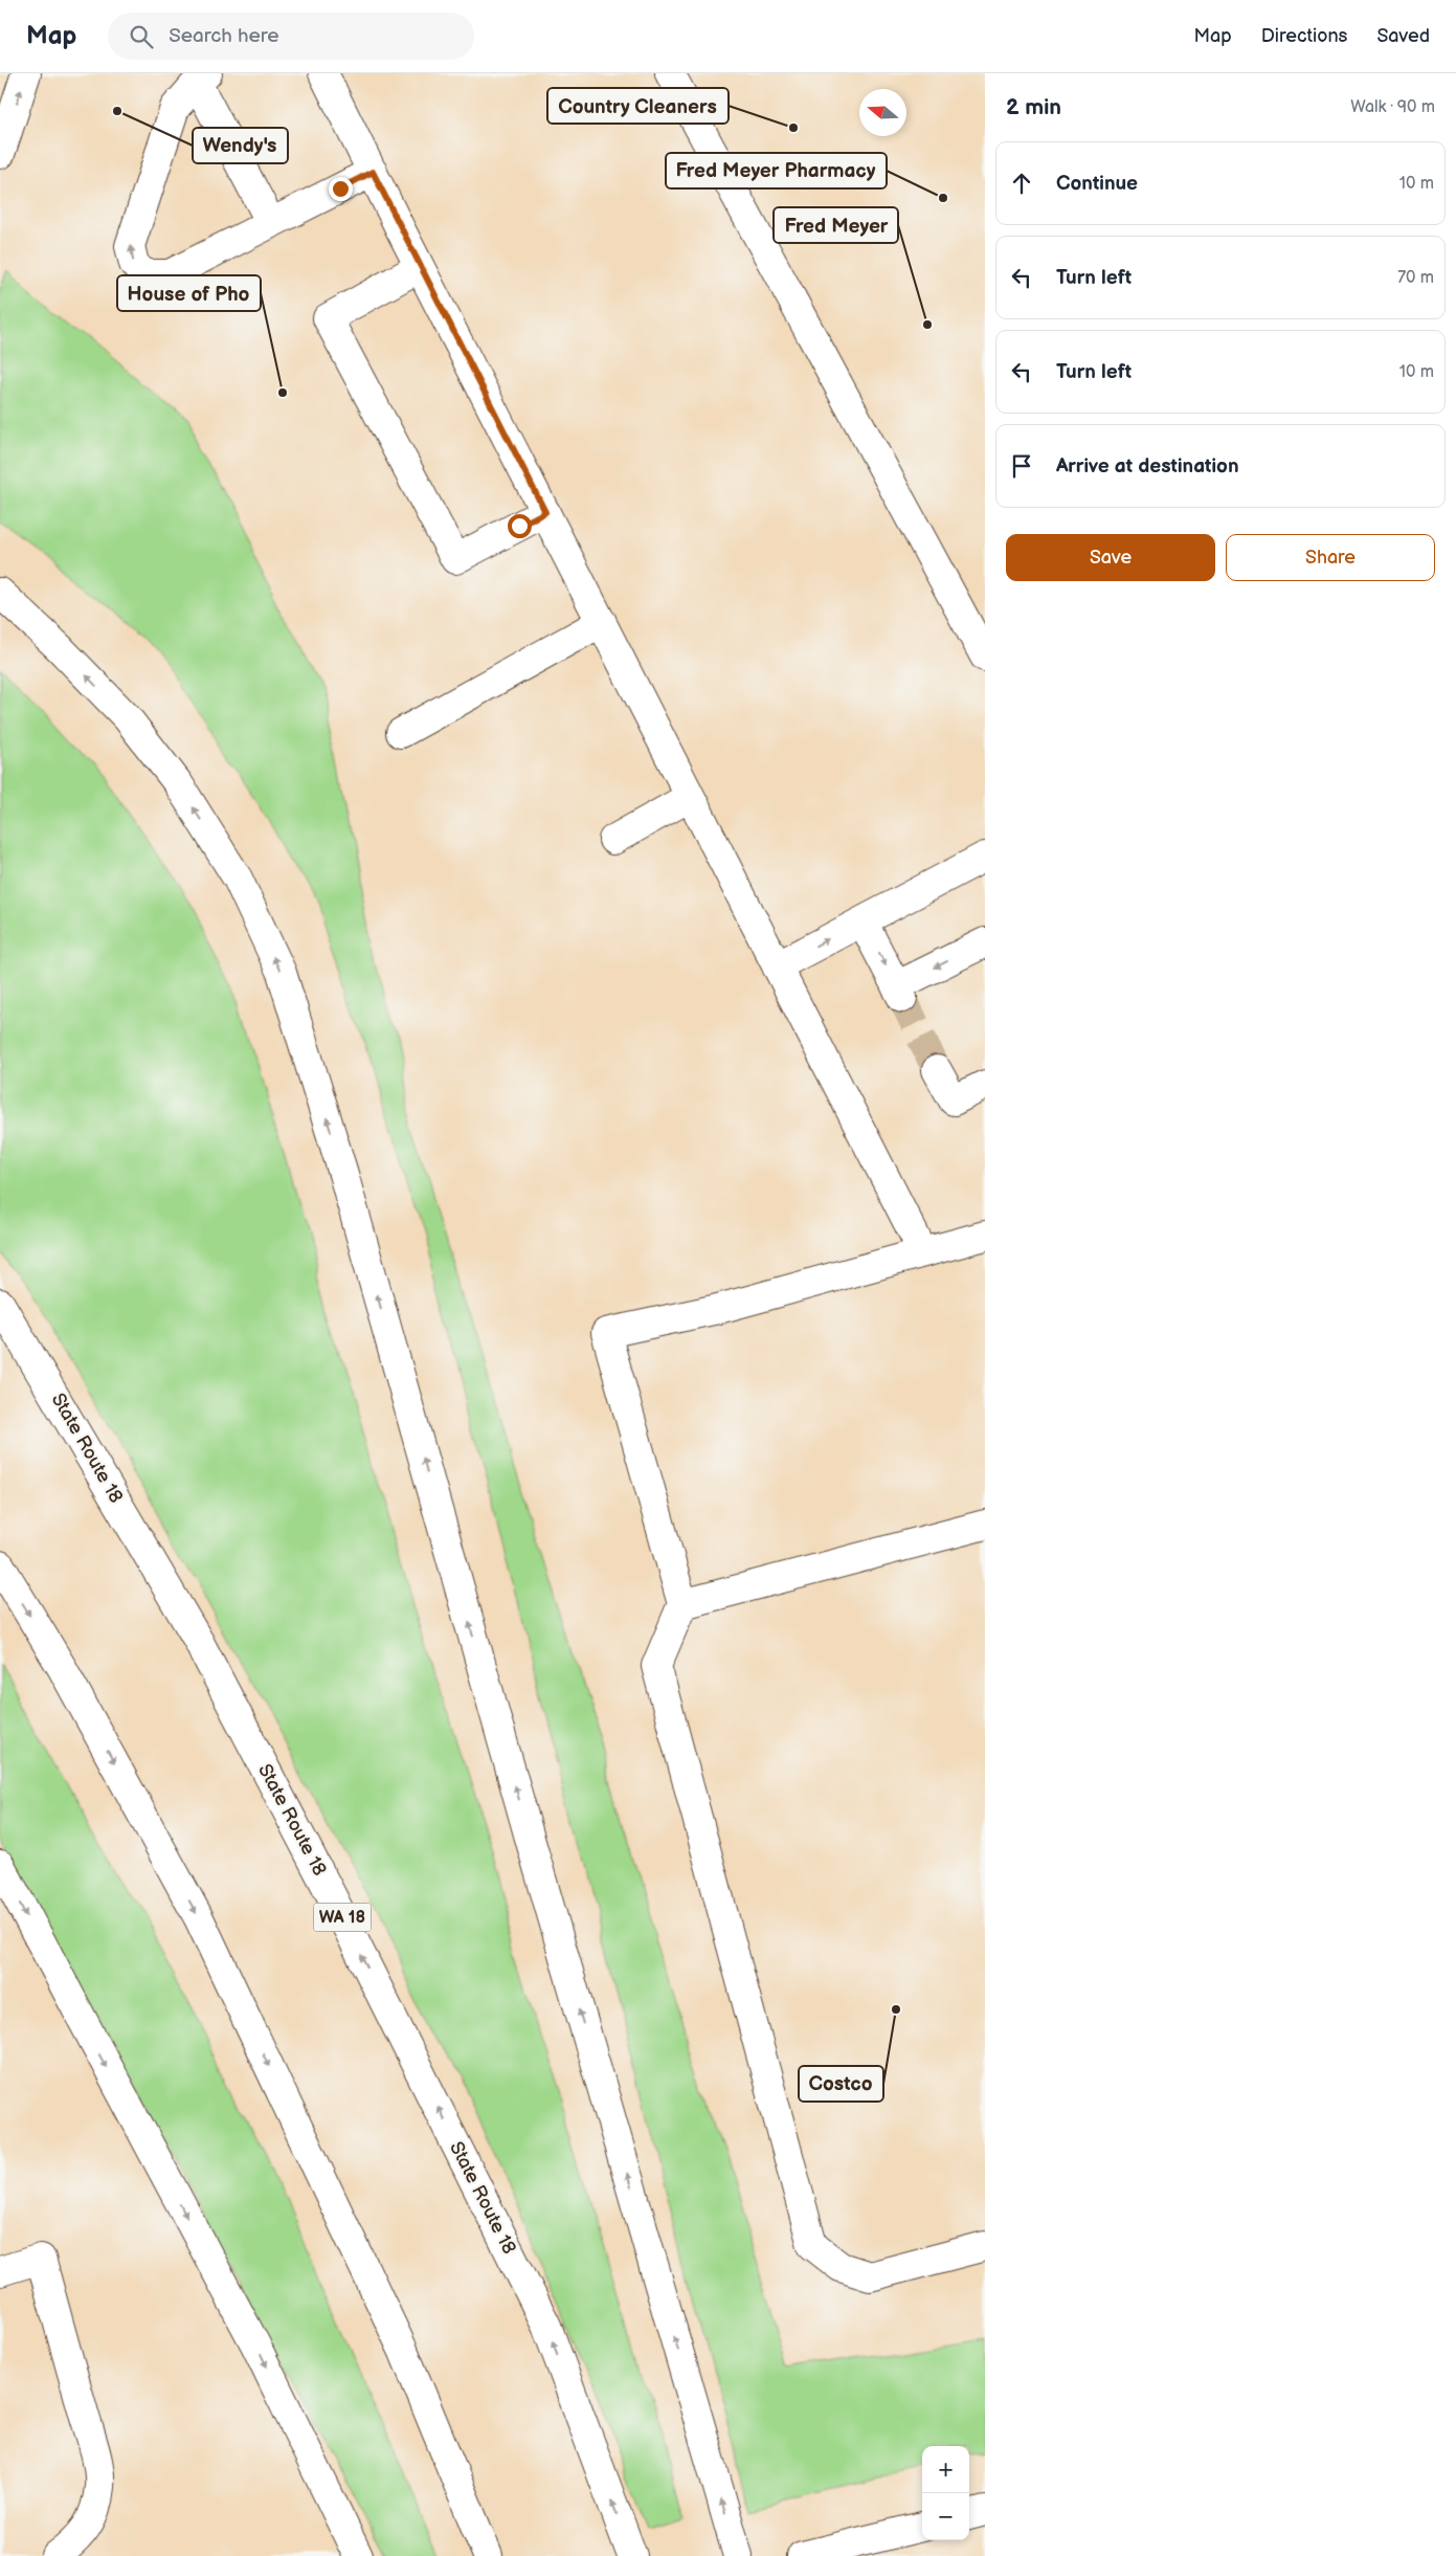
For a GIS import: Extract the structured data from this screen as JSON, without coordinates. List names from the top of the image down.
{
  "streets": {
    "main road": ["State Route 18", "WA 18"]
  },
  "places": [
    "Wendy's",
    "Country Cleaners",
    "Fred Meyer Pharmacy",
    "Fred Meyer",
    "House of Pho",
    "Costco"
  ],
  "north": "left",
  "page": {
    "header": "Map",
    "search": "Search here",
    "nav": ["Map", "Directions", "Saved"],
    "heading": ["2 min", "Walk · 90 m"],
    "list": [
      ["Continue", "10 m"],
      ["Turn left", "70 m"],
      ["Turn left", "10 m"],
      "Arrive at destination"
    ],
    "buttons": ["Save", "Share"],
    "map_buttons": ["+", "−"]
  }
}
